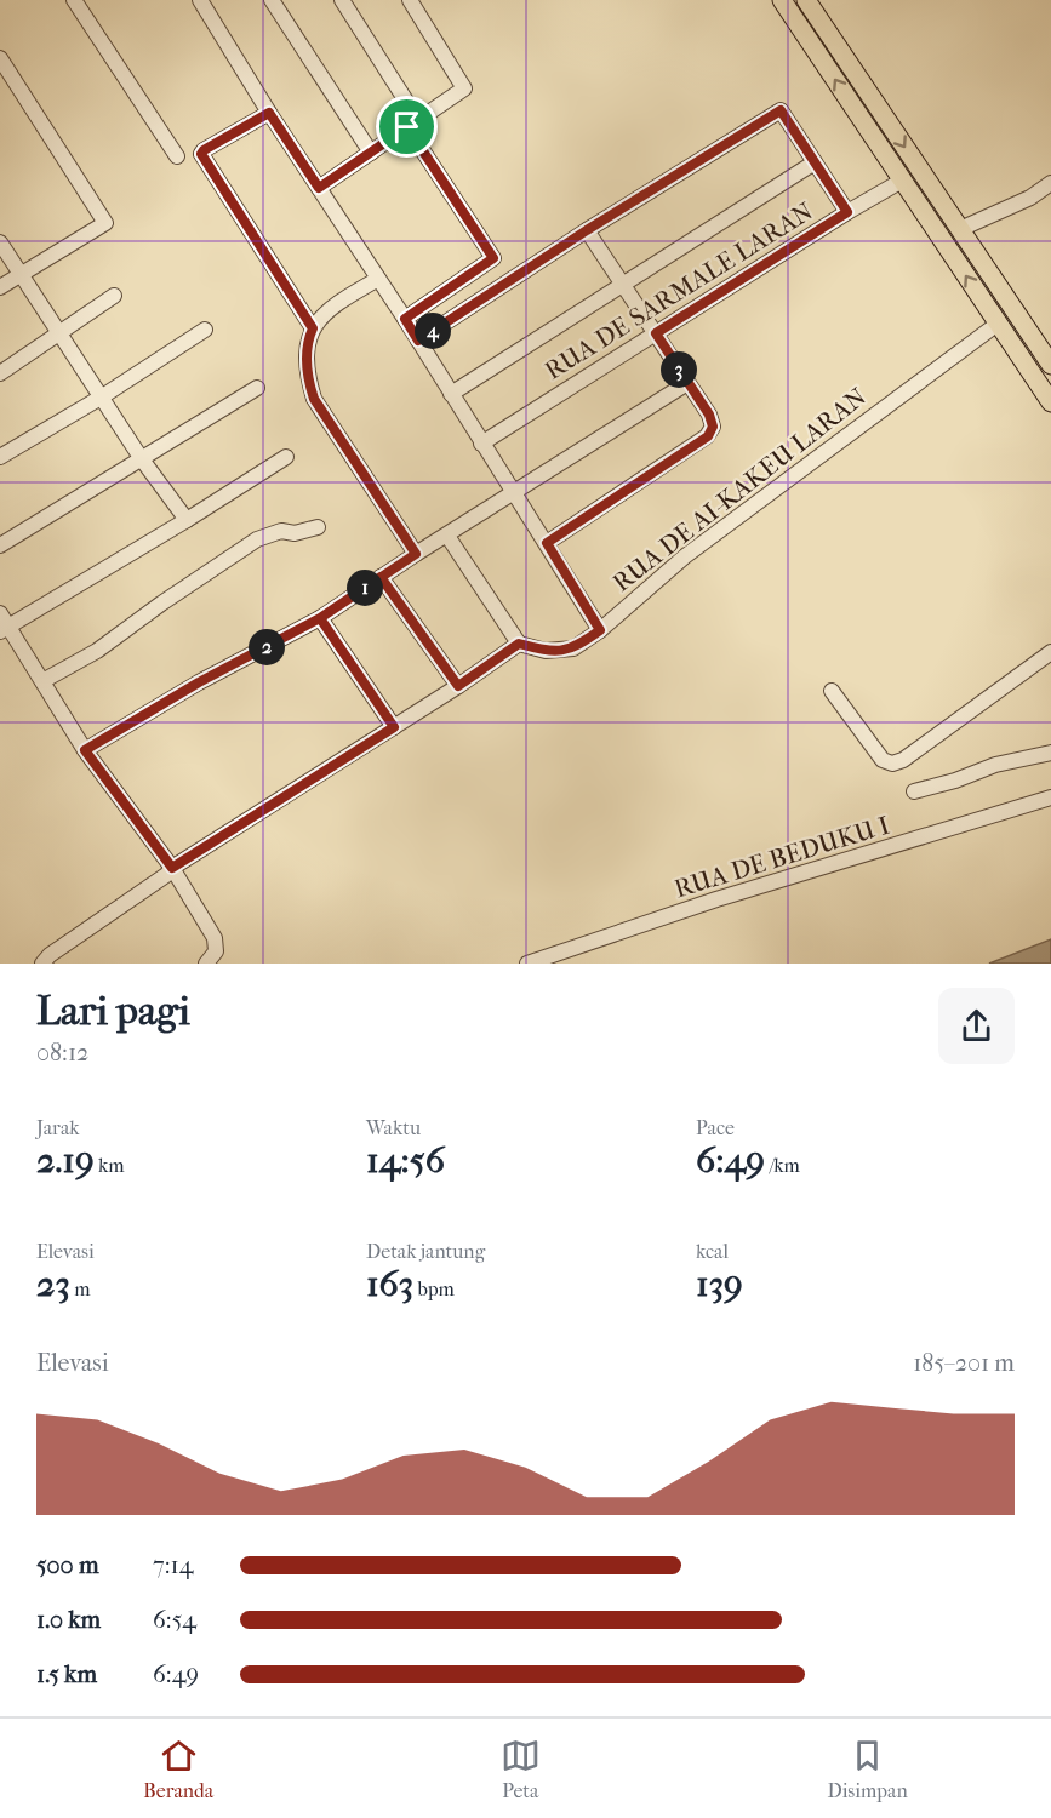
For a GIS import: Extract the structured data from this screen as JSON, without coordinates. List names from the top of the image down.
{
  "streets": {
    "street": ["RUA DE SARMALE LARAN", "RUA DE AI-KAKEU LARAN", "RUA DE BEDUKU I"]
  },
  "page": {
    "pins": [
      "4",
      "3",
      "1",
      "2"
    ],
    "heading": ["Lari pagi", "08:12"],
    "stats": [
      ["Jarak", "2.19 km"],
      ["Waktu", "14:56"],
      ["Pace", "6:49 /km"],
      ["Elevasi", "23 m"],
      ["Detak jantung", "163 bpm"],
      ["kcal", "139"]
    ],
    "chart": ["Elevasi", "185–201 m"],
    "list": [
      {
        "name": "500 m",
        "note": "7:14"
      },
      {
        "name": "1.0 km",
        "note": "6:54"
      },
      {
        "name": "1.5 km",
        "note": "6:49"
      }
    ],
    "tabs": ["Beranda", "Peta", "Disimpan"]
  }
}
